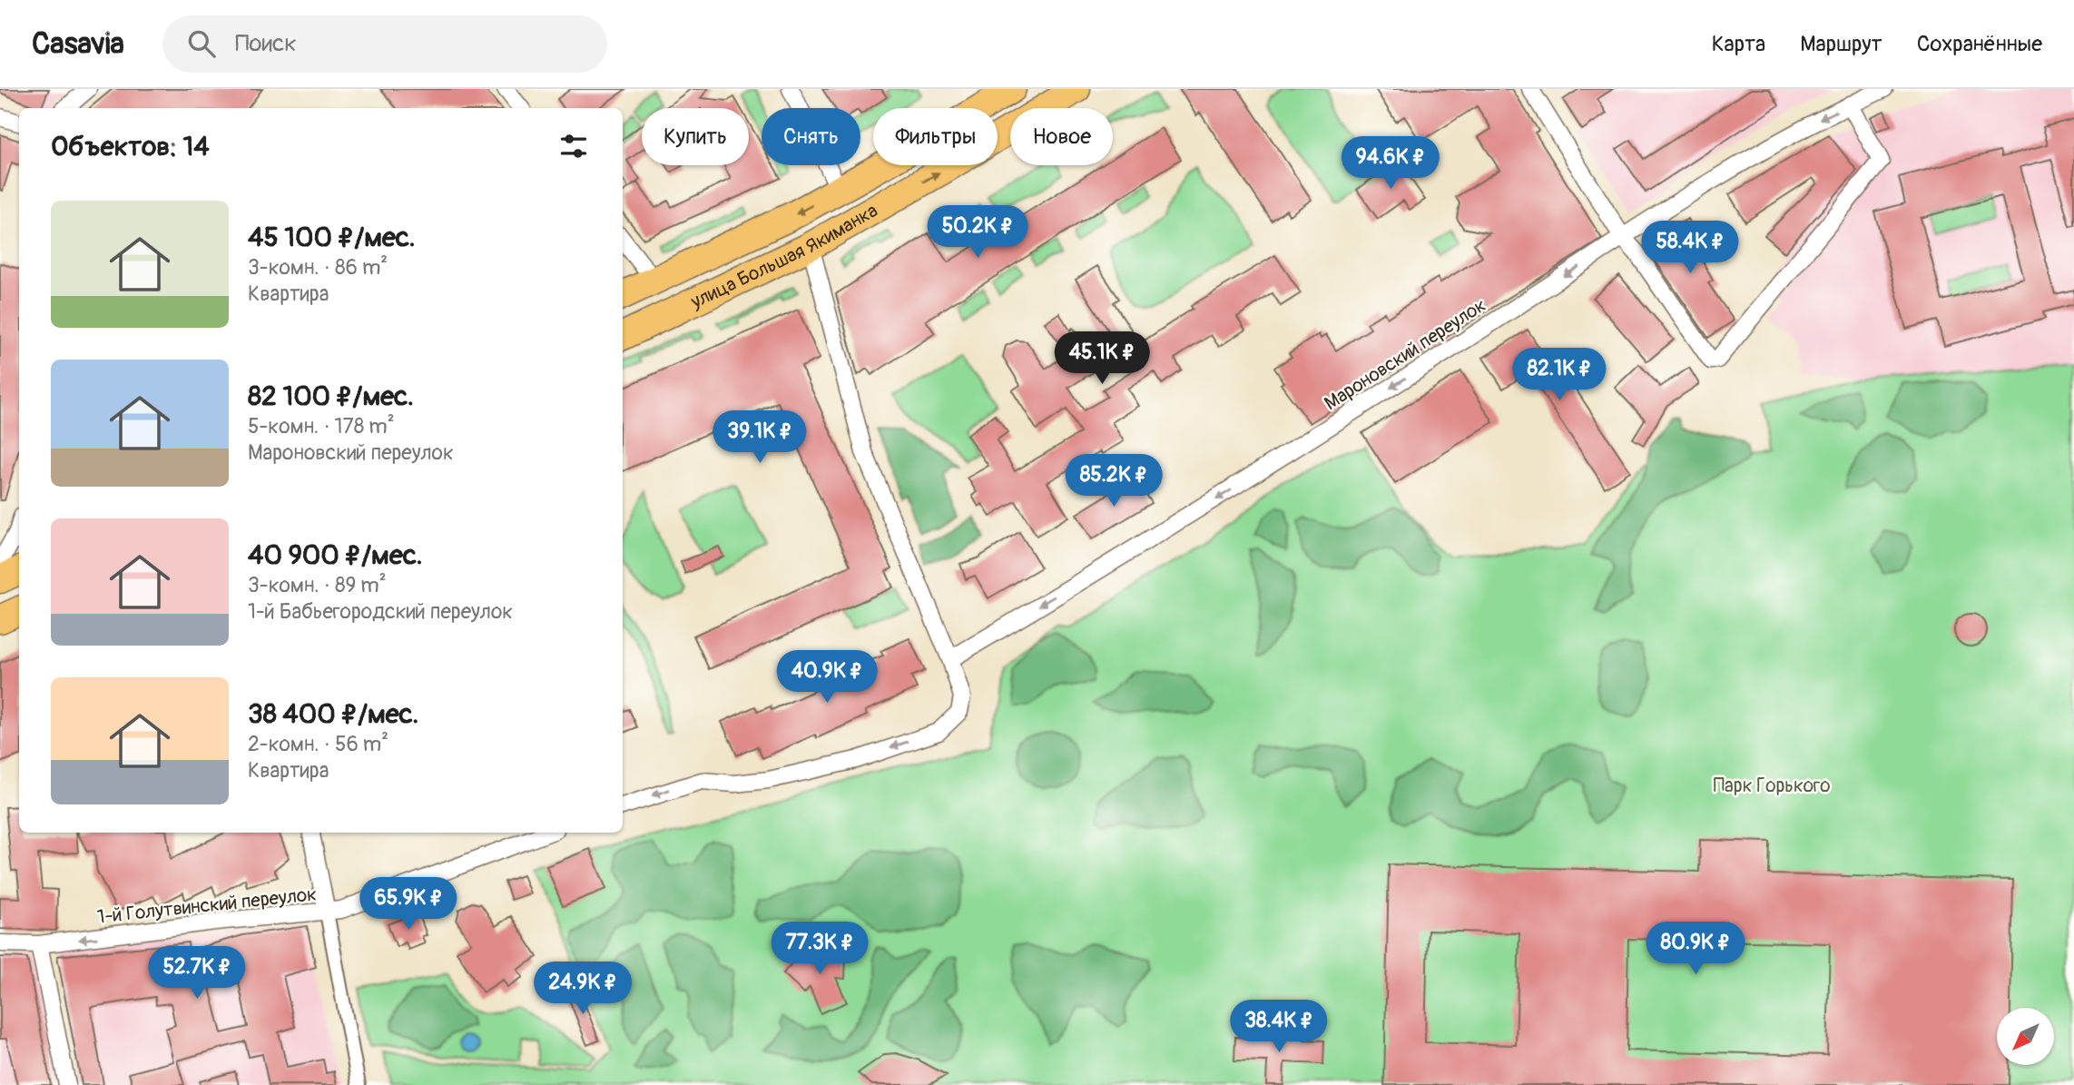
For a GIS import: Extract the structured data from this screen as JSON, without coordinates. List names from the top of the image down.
{
  "streets": {
    "main road": ["улица Большая Якиманка"],
    "street": ["Мароновский переулок", "1-й Голутвинский переулок"]
  },
  "one_way": ["Мароновский переулок", "1-й Голутвинский переулок"],
  "parks": ["Парк Горького"],
  "north": "bottom left",
  "page": {
    "header": "Casavia",
    "search": "Поиск",
    "nav": ["Карта", "Маршрут", "Сохранённые"],
    "chip": [
      "Купить",
      "Снять",
      "Фильтры",
      "Новое"
    ],
    "heading": "Объектов: 14",
    "price": [
      "94.6K ₽",
      "50.2K ₽",
      "58.4K ₽",
      "45.1K ₽",
      "82.1K ₽",
      "39.1K ₽",
      "85.2K ₽",
      "40.9K ₽",
      "65.9K ₽",
      "77.3K ₽",
      "80.9K ₽",
      "52.7K ₽",
      "24.9K ₽",
      "38.4K ₽"
    ],
    "list": [
      {
        "name": "45 100 ₽/мес.",
        "note": "3-комн. · 86 m² · Квартира"
      },
      {
        "name": "82 100 ₽/мес.",
        "note": "5-комн. · 178 m² · Мароновский переулок"
      },
      {
        "name": "40 900 ₽/мес.",
        "note": "3-комн. · 89 m² · 1-й Бабьегородский переулок"
      },
      {
        "name": "38 400 ₽/мес.",
        "note": "2-комн. · 56 m² · Квартира"
      }
    ]
  }
}
